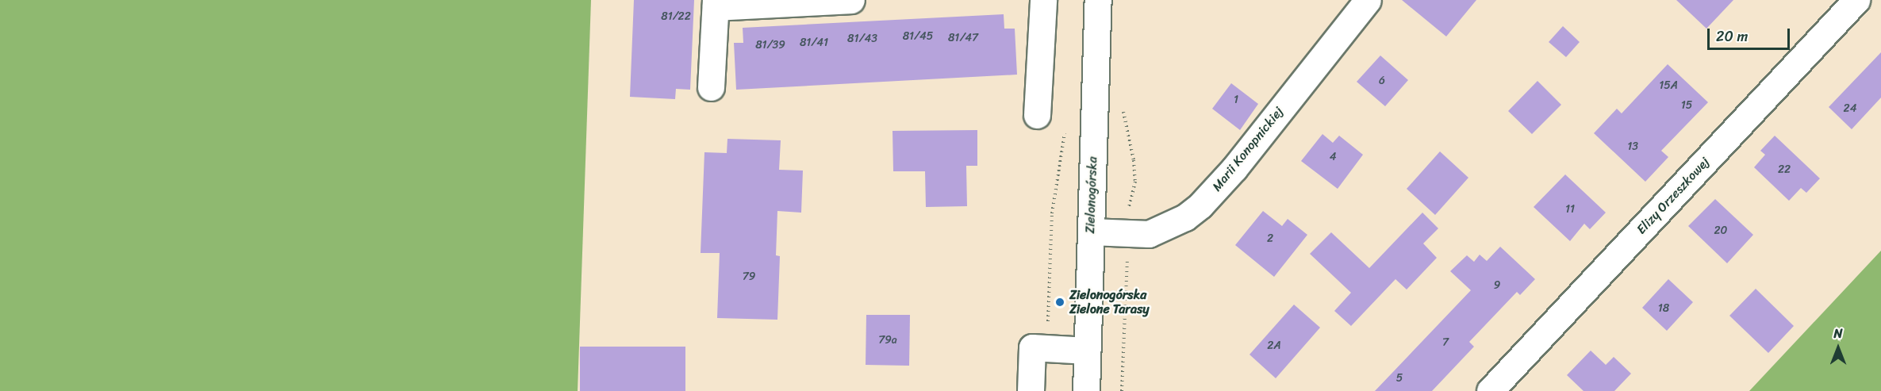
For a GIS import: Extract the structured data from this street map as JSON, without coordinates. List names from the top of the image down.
{
  "streets": {
    "street": ["Marii Konopnickiej", "Zielonogórska", "Elizy Orzeszkowej"]
  },
  "crossings": [
    ["Marii Konopnickiej", "Zielonogórska"]
  ],
  "places": ["Zielonogórska Zielone Tarasy"],
  "house_numbers": [
    "81/22",
    "81/45",
    "81/47",
    "81/43",
    "81/41",
    "81/39",
    "6",
    "15A",
    "1",
    "15",
    "24",
    "13",
    "4",
    "22",
    "11",
    "20",
    "2",
    "79",
    "9",
    "18",
    "79a",
    "7",
    "2A",
    "5"
  ],
  "scale_bar": "20 m",
  "north": "top"
}
